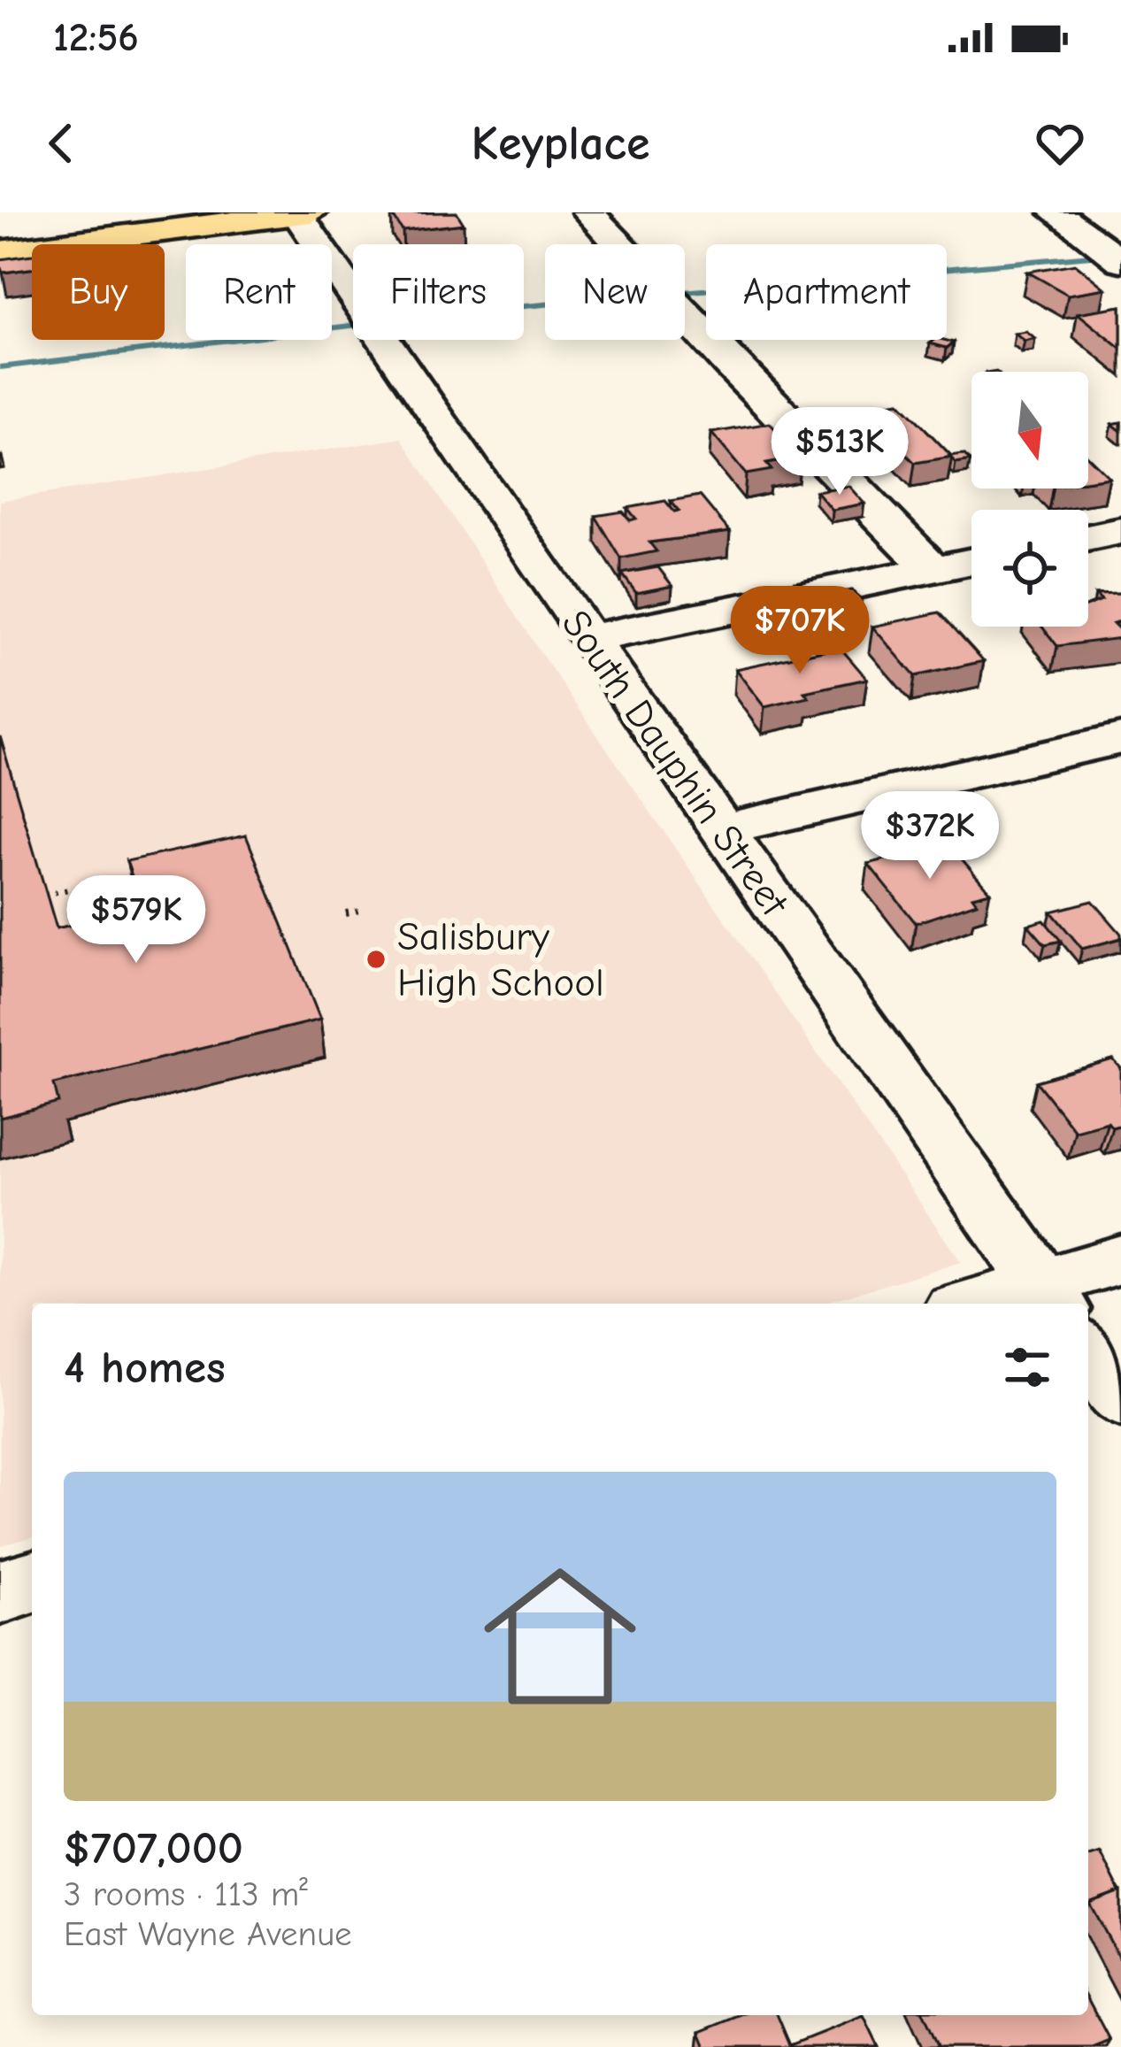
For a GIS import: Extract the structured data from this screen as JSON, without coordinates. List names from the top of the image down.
{
  "streets": {
    "street": ["South Dauphin Street"]
  },
  "places": ["Salisbury High School"],
  "north": "bottom",
  "page": {
    "status": "12:56",
    "header": "Keyplace",
    "chip": [
      "Buy",
      "Rent",
      "Filters",
      "New",
      "Apartment"
    ],
    "price": [
      "$513K",
      "$707K",
      "$372K",
      "$579K"
    ],
    "heading": "4 homes",
    "list": [
      {
        "name": "$707,000",
        "note": "3 rooms · 113 m² · East Wayne Avenue"
      }
    ]
  }
}
